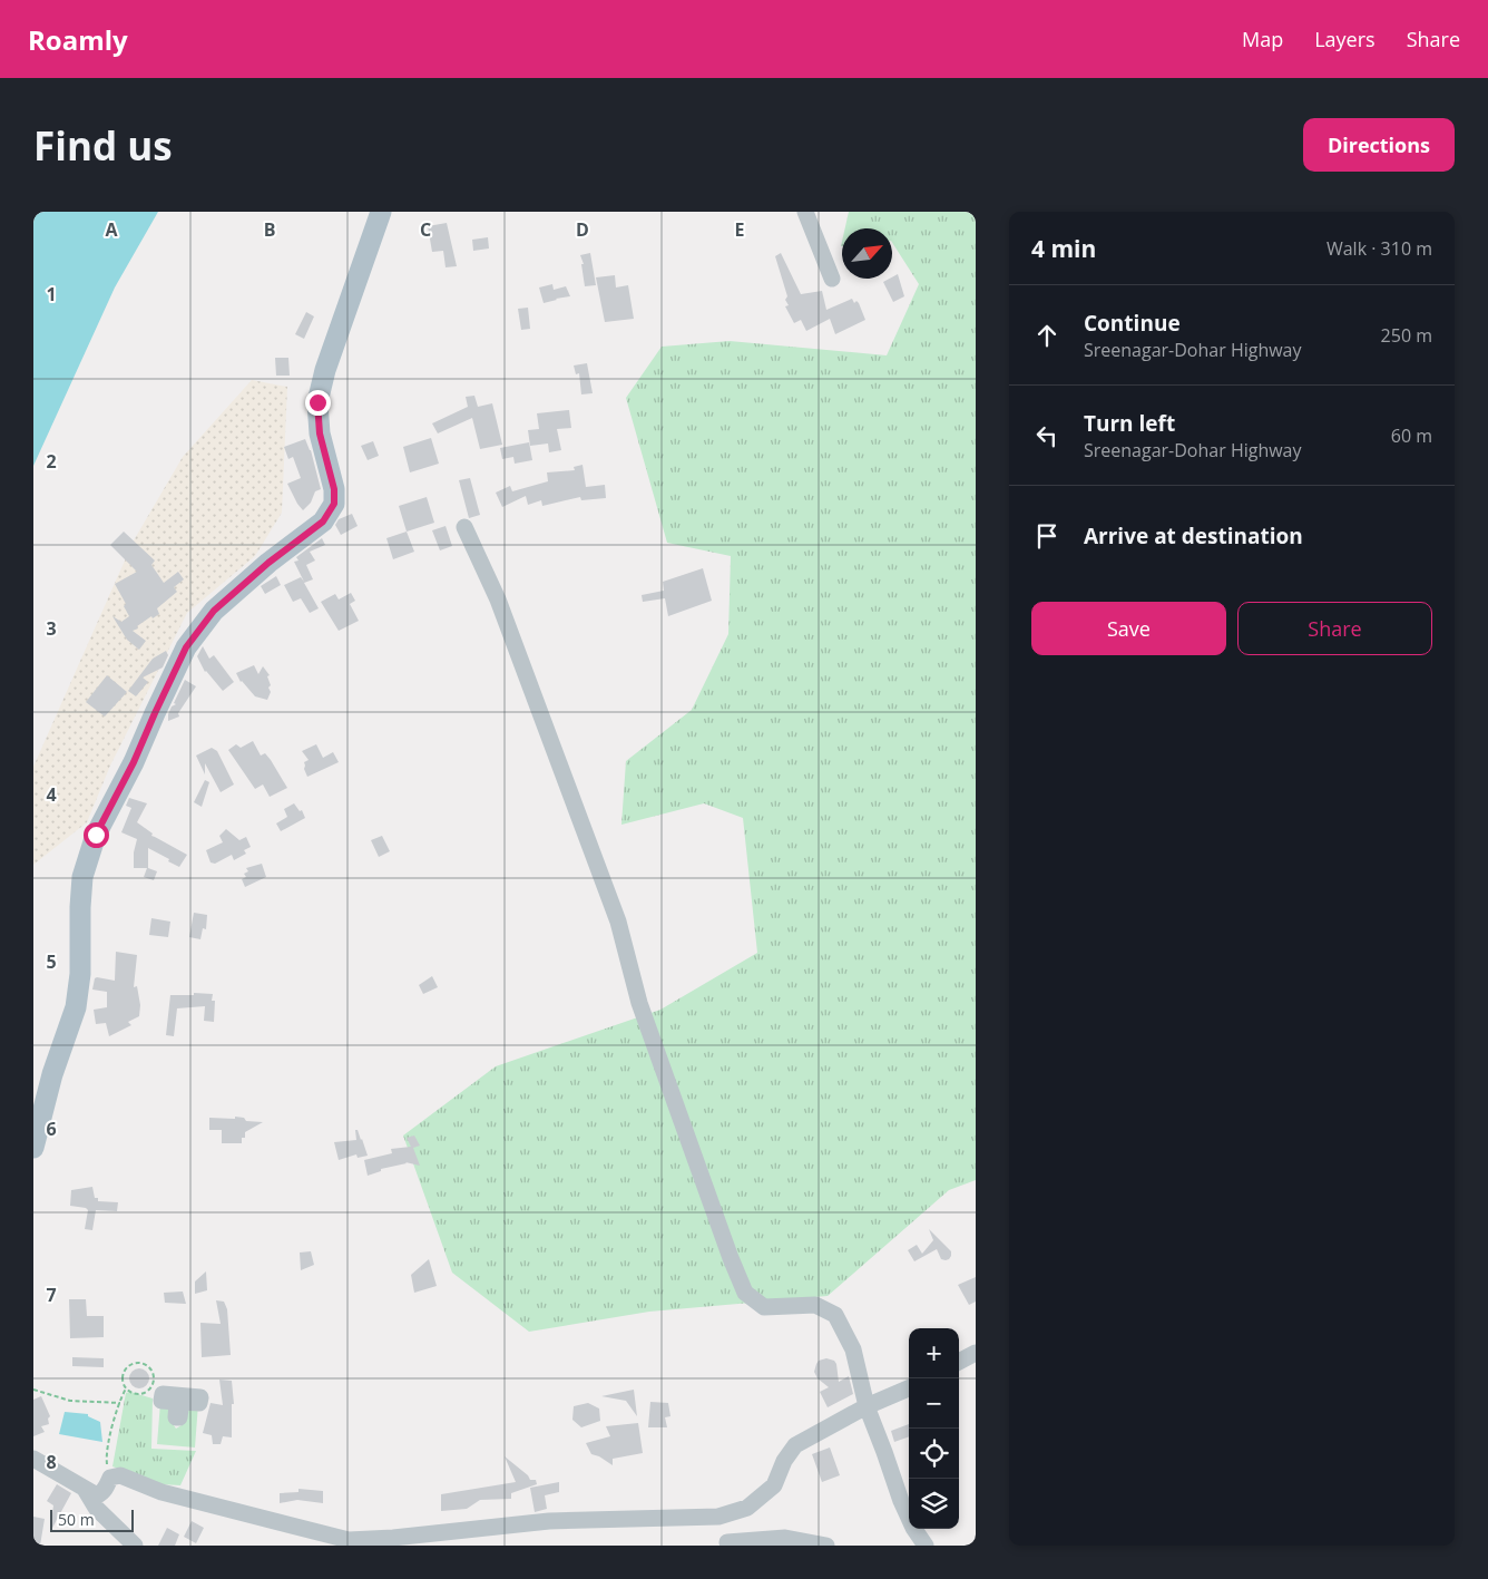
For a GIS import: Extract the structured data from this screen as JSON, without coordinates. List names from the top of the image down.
{
  "scale_bar": "50 m",
  "north": "top right",
  "page": {
    "header": "Roamly",
    "nav": ["Map", "Layers", "Share"],
    "buttons": [
      "Directions",
      ["Save", "Share"]
    ],
    "title": "Find us",
    "heading": ["4 min", "Walk · 310 m"],
    "list": [
      ["Continue", "Sreenagar-Dohar Highway", "250 m"],
      ["Turn left", "Sreenagar-Dohar Highway", "60 m"],
      "Arrive at destination"
    ],
    "map_buttons": ["+", "−"],
    "scale": "50 m"
  },
  "grid": {
    "columns": [
      "A",
      "B",
      "C",
      "D",
      "E"
    ],
    "rows": [
      "1",
      "2",
      "3",
      "4",
      "5",
      "6",
      "7",
      "8"
    ]
  }
}
